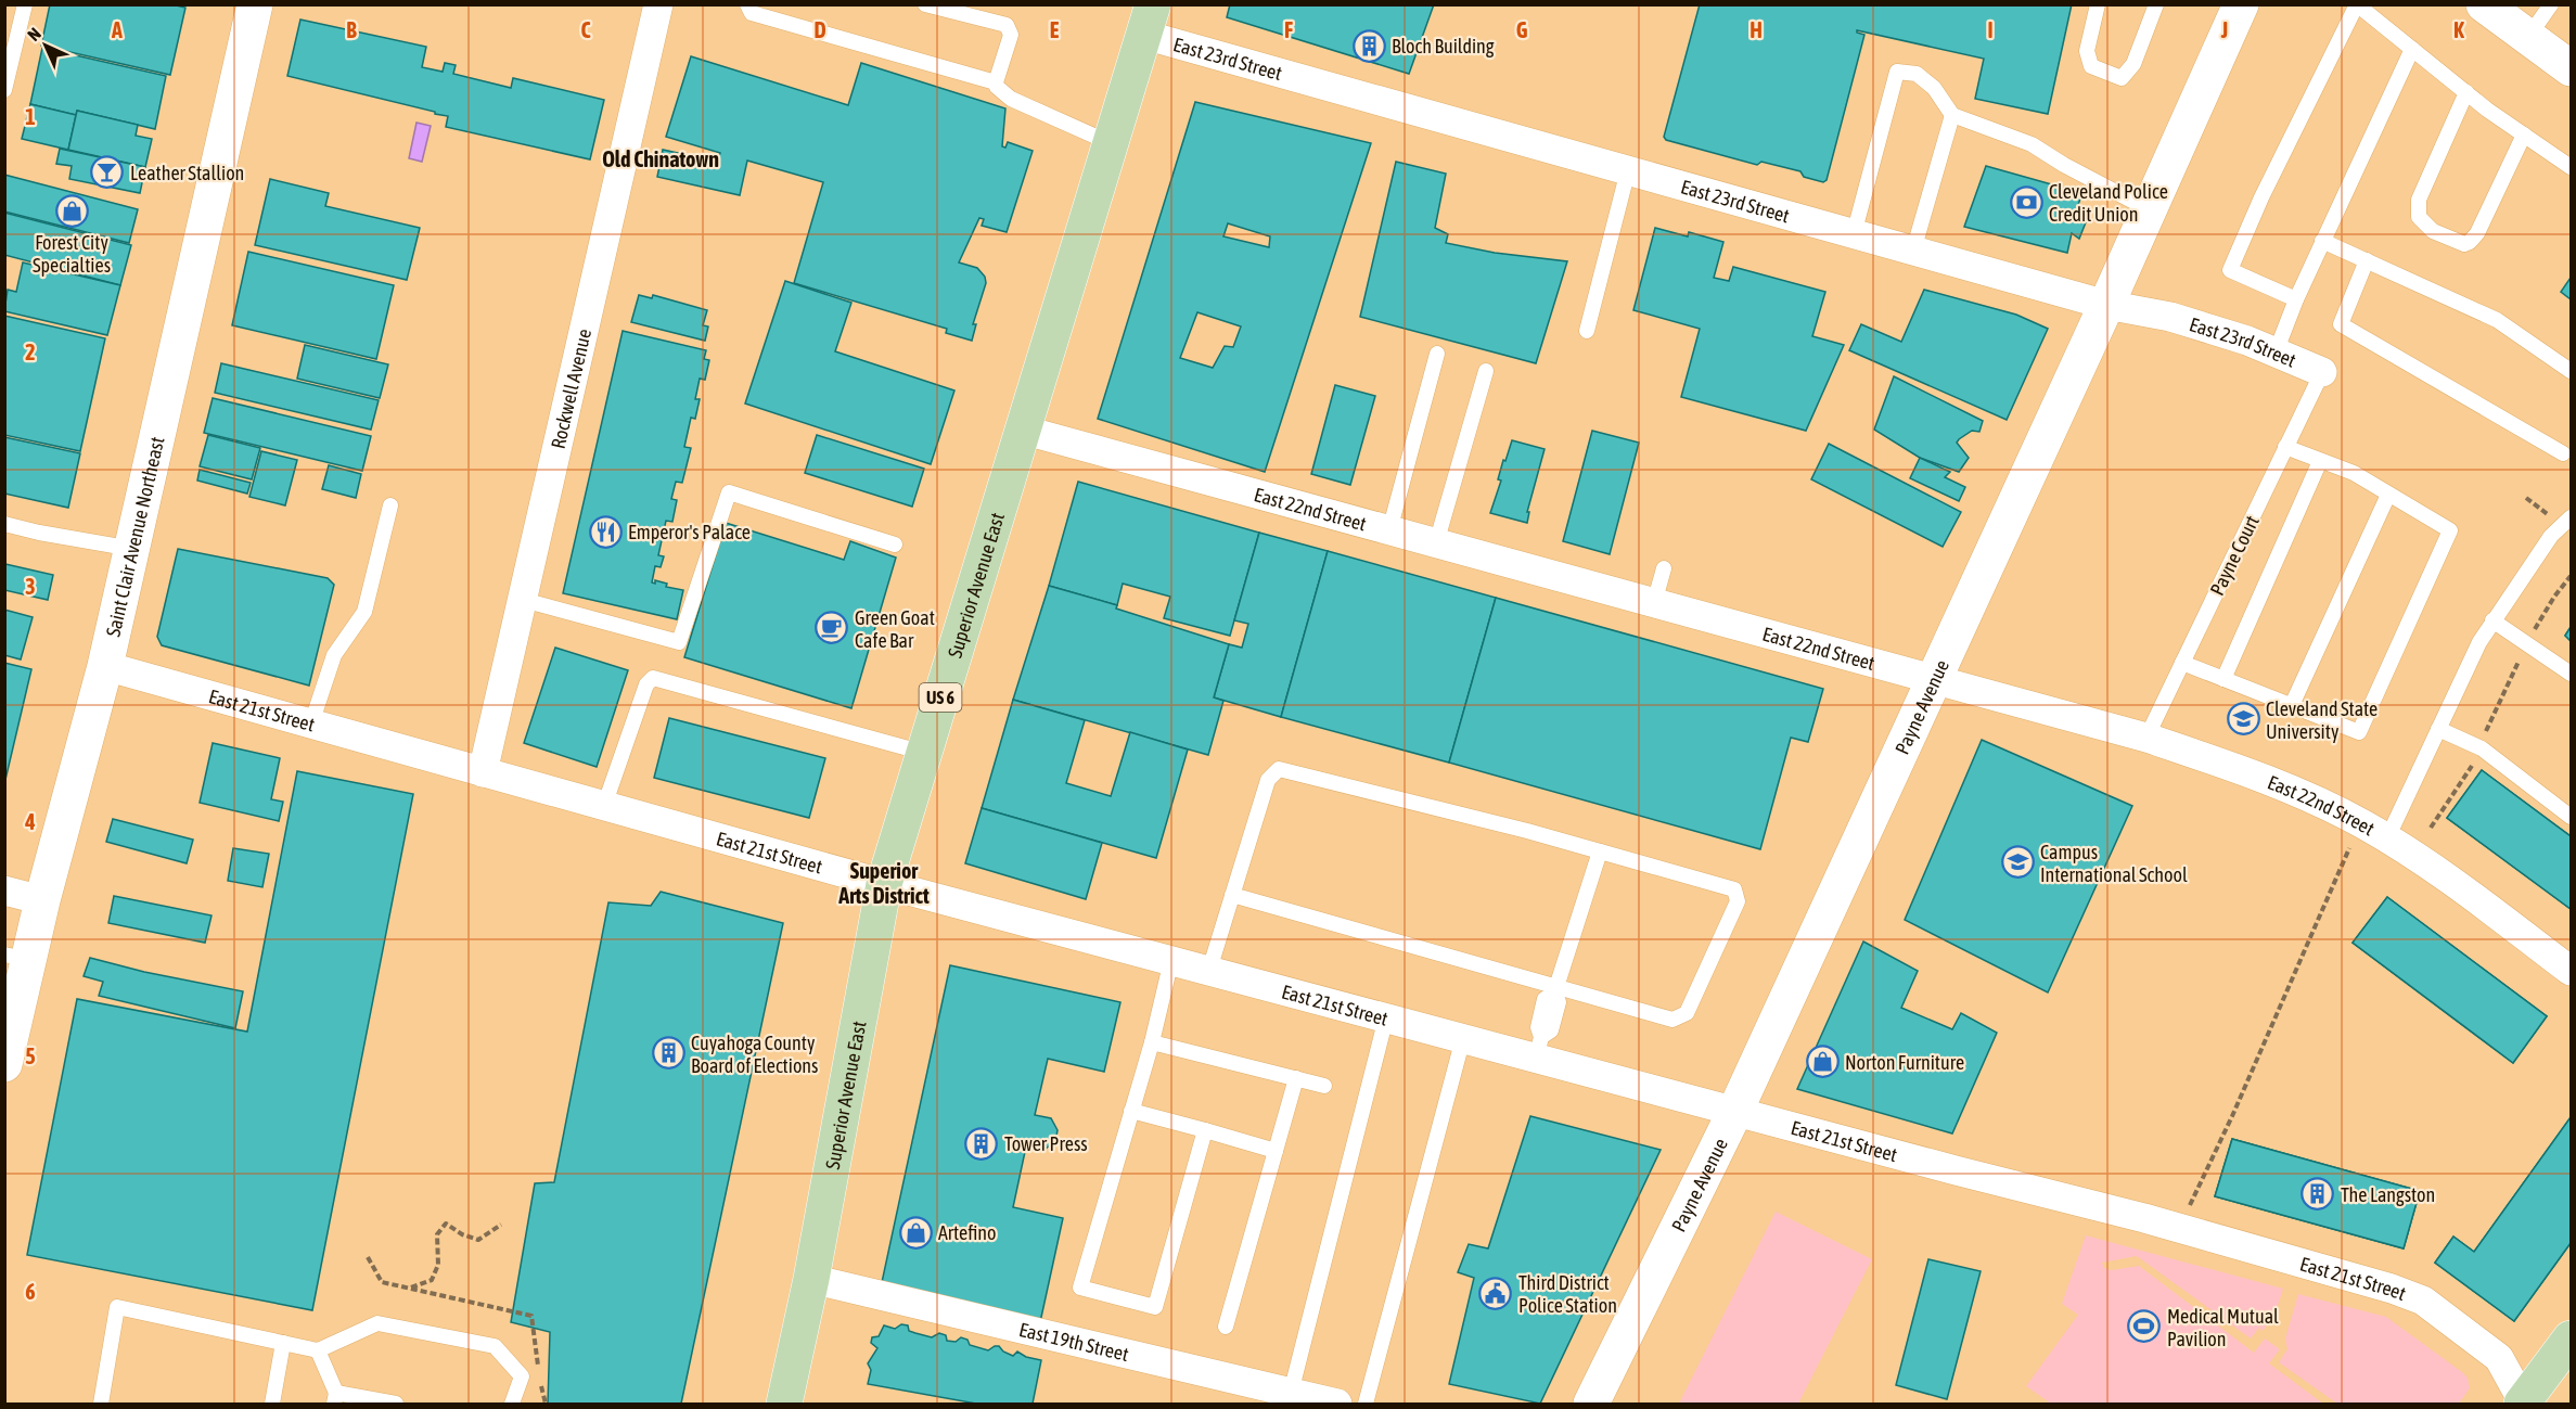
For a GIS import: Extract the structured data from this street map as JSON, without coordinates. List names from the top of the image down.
{
  "streets": {
    "main road": ["Superior Avenue East", "US 6"],
    "street": [
      "East 23rd Street",
      "Rockwell Avenue",
      "East 22nd Street",
      "Saint Clair Avenue Northeast",
      "Payne Avenue",
      "East 21st Street",
      "East 19th Street"
    ],
    "lane": ["Payne Court"]
  },
  "crossings": [
    ["East 23rd Street", "Payne Court"],
    ["East 23rd Street", "Superior Avenue East"],
    ["East 23rd Street", "Payne Avenue"],
    ["Rockwell Avenue", "East 21st Street"],
    ["East 22nd Street", "Payne Court"],
    ["East 22nd Street", "Superior Avenue East"],
    ["East 22nd Street", "Payne Avenue"],
    ["Saint Clair Avenue Northeast", "East 21st Street"],
    ["Superior Avenue East", "East 21st Street"],
    ["Superior Avenue East", "East 19th Street"],
    ["Payne Avenue", "East 21st Street"]
  ],
  "districts": ["Old Chinatown", "Superior Arts District"],
  "places": {
    "building": [
      "Bloch Building",
      "Cuyahoga County Board of Elections",
      "Tower Press",
      "The Langston"
    ],
    "bar": ["Leather Stallion"],
    "bank": ["Cleveland Police Credit Union"],
    "shop": ["Forest City Specialties", "Norton Furniture", "Artefino"],
    "restaurant": ["Emperor's Palace"],
    "cafe": ["Green Goat Cafe Bar"],
    "school or university": ["Cleveland State University", "Campus International School"],
    "public building": ["Third District Police Station"],
    "sports": ["Medical Mutual Pavilion"]
  },
  "north": "top left",
  "grid": {
    "columns": [
      "A",
      "B",
      "C",
      "D",
      "E",
      "F",
      "G",
      "H",
      "I",
      "J",
      "K"
    ],
    "rows": [
      "1",
      "2",
      "3",
      "4",
      "5",
      "6"
    ]
  }
}
